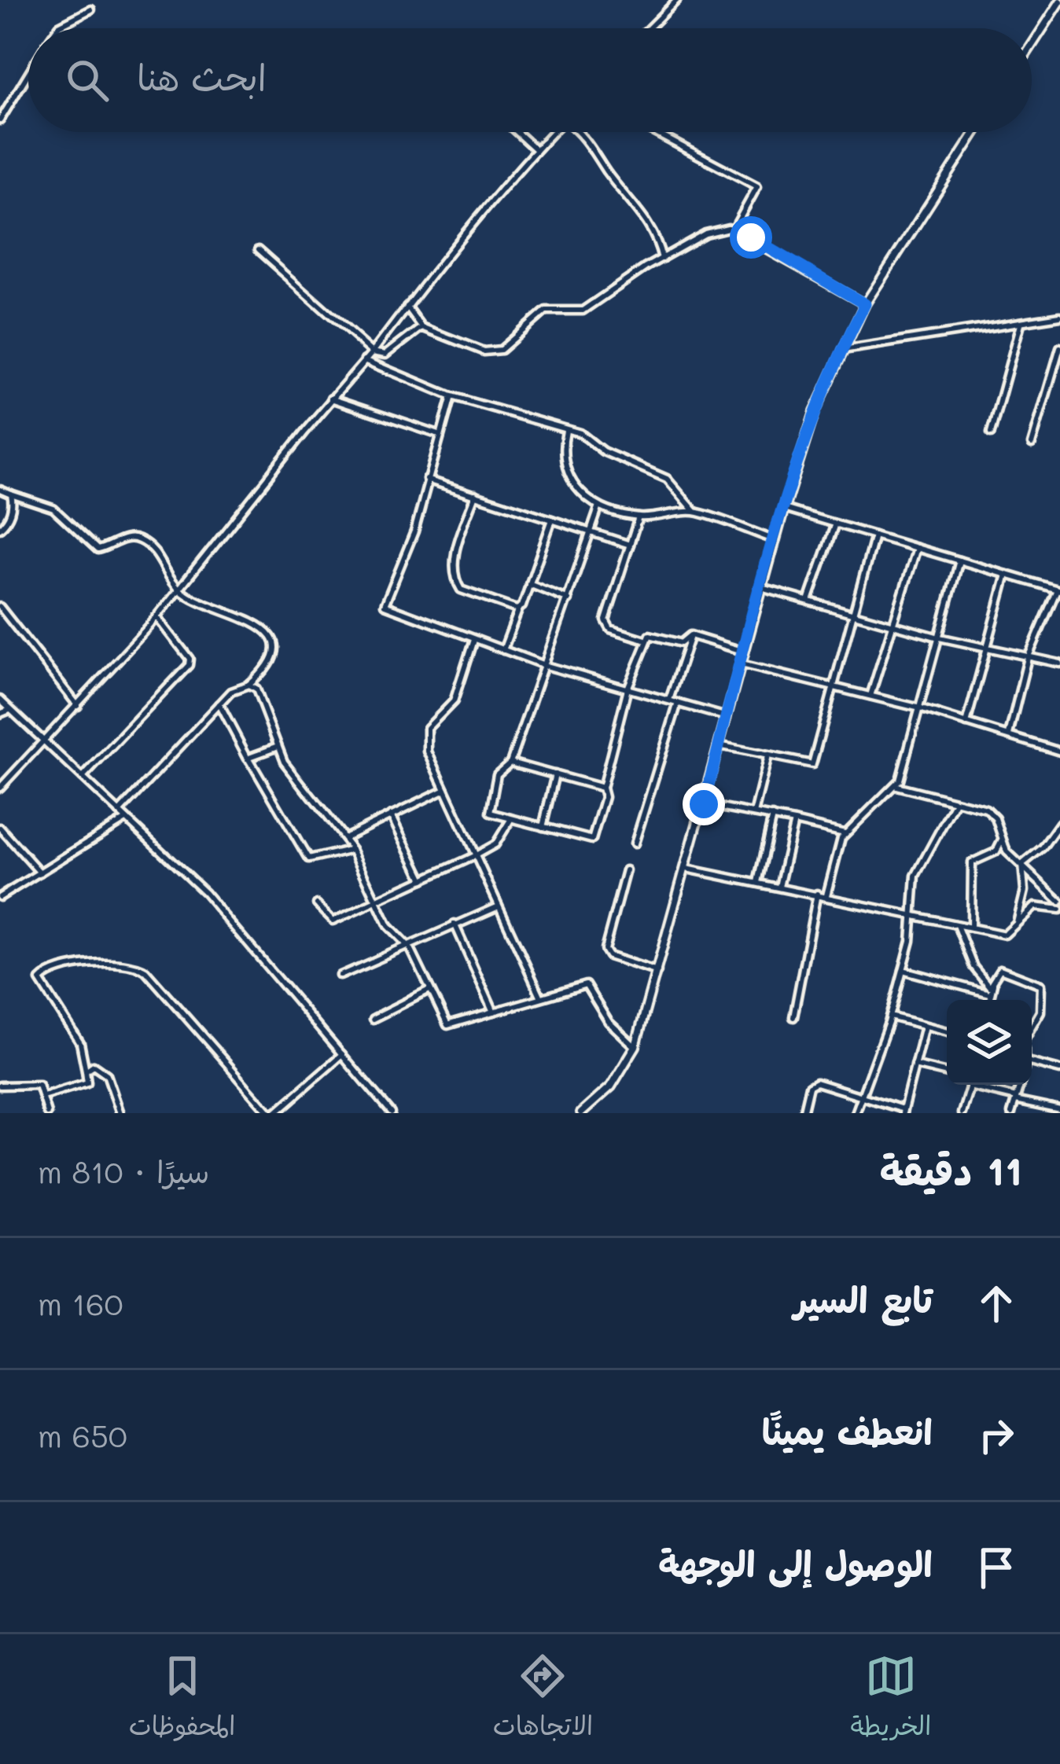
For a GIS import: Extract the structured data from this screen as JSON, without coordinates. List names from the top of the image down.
{
  "page": {
    "search": "ابحث هنا",
    "heading": ["11 دقيقة", "سيرًا · 810 m"],
    "list": [
      ["تابع السير", "160 m"],
      ["انعطف يمينًا", "650 m"],
      "الوصول إلى الوجهة"
    ],
    "nav": ["الخريطة", "الاتجاهات", "المحفوظات"]
  }
}
